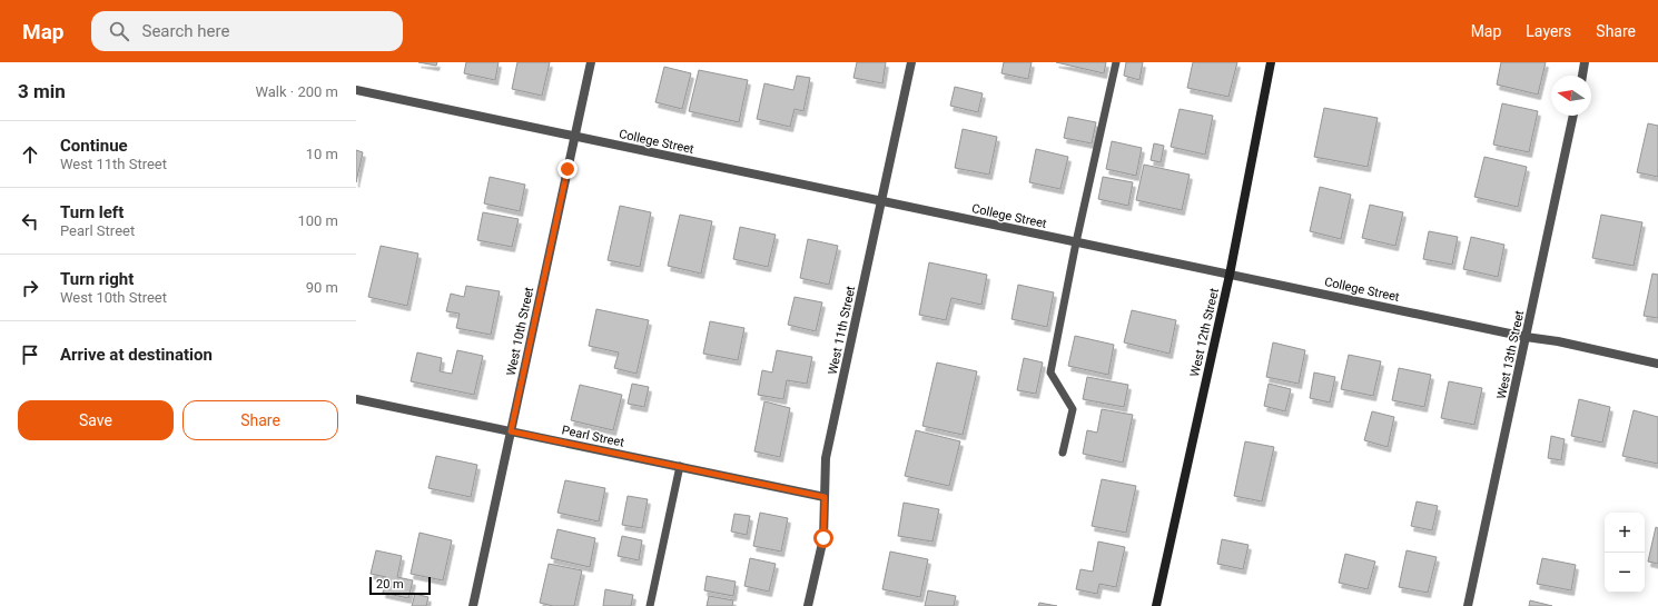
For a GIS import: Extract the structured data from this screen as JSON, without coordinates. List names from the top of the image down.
{
  "streets": {
    "main road": ["West 12th Street"],
    "street": [
      "College Street",
      "West 11th Street",
      "West 10th Street",
      "West 13th Street",
      "Pearl Street"
    ]
  },
  "crossings": [
    ["College Street", "West 11th Street"],
    ["College Street", "West 10th Street"],
    ["College Street", "West 12th Street"],
    ["College Street", "West 13th Street"],
    ["West 11th Street", "Pearl Street"],
    ["West 10th Street", "Pearl Street"]
  ],
  "scale_bar": "20 m",
  "north": "left",
  "page": {
    "header": "Map",
    "search": "Search here",
    "nav": ["Map", "Layers", "Share"],
    "heading": ["3 min", "Walk · 200 m"],
    "list": [
      ["Continue", "West 11th Street", "10 m"],
      ["Turn left", "Pearl Street", "100 m"],
      ["Turn right", "West 10th Street", "90 m"],
      "Arrive at destination"
    ],
    "buttons": ["Save", "Share"],
    "map_buttons": ["+", "−"],
    "scale": "20 m"
  }
}
